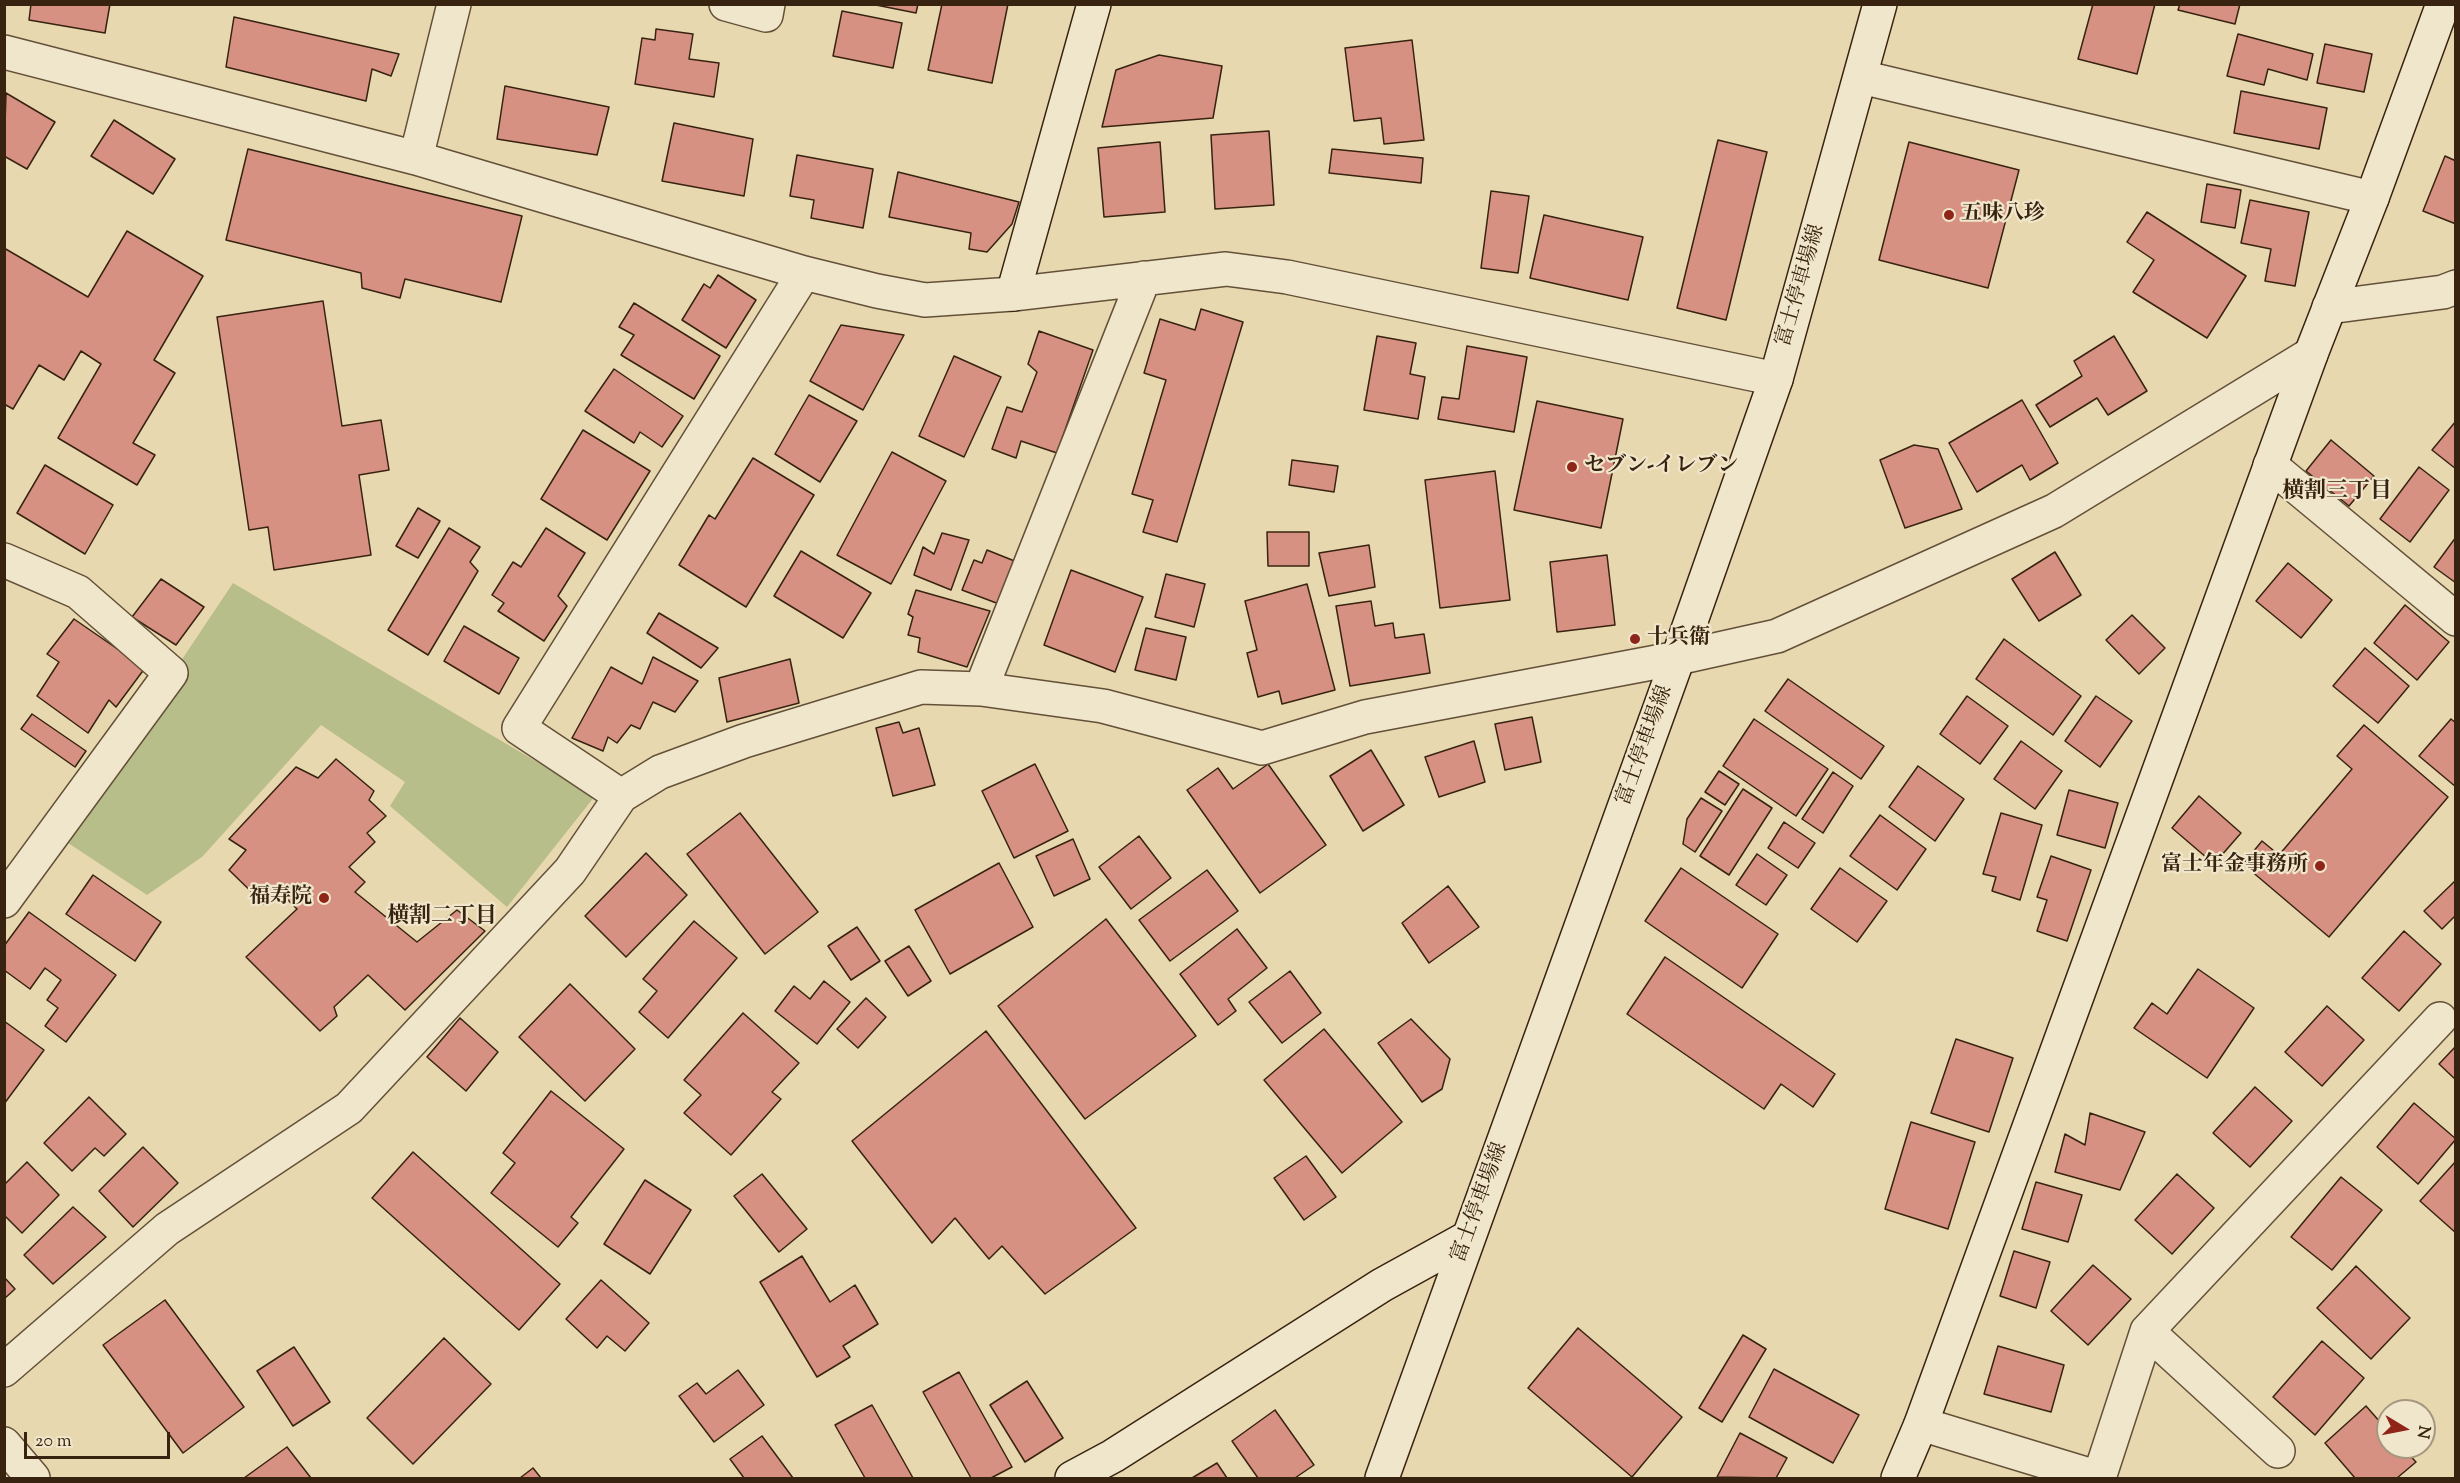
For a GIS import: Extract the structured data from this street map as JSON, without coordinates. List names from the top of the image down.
{
  "streets": {
    "street": ["富士停車場線"]
  },
  "districts": ["横割三丁目", "横割二丁目"],
  "places": [
    "五味八珍",
    "セブン-イレブン",
    "十兵衛",
    "富士年金事務所",
    "福寿院"
  ],
  "scale_bar": "20 m",
  "north": "right"
}
